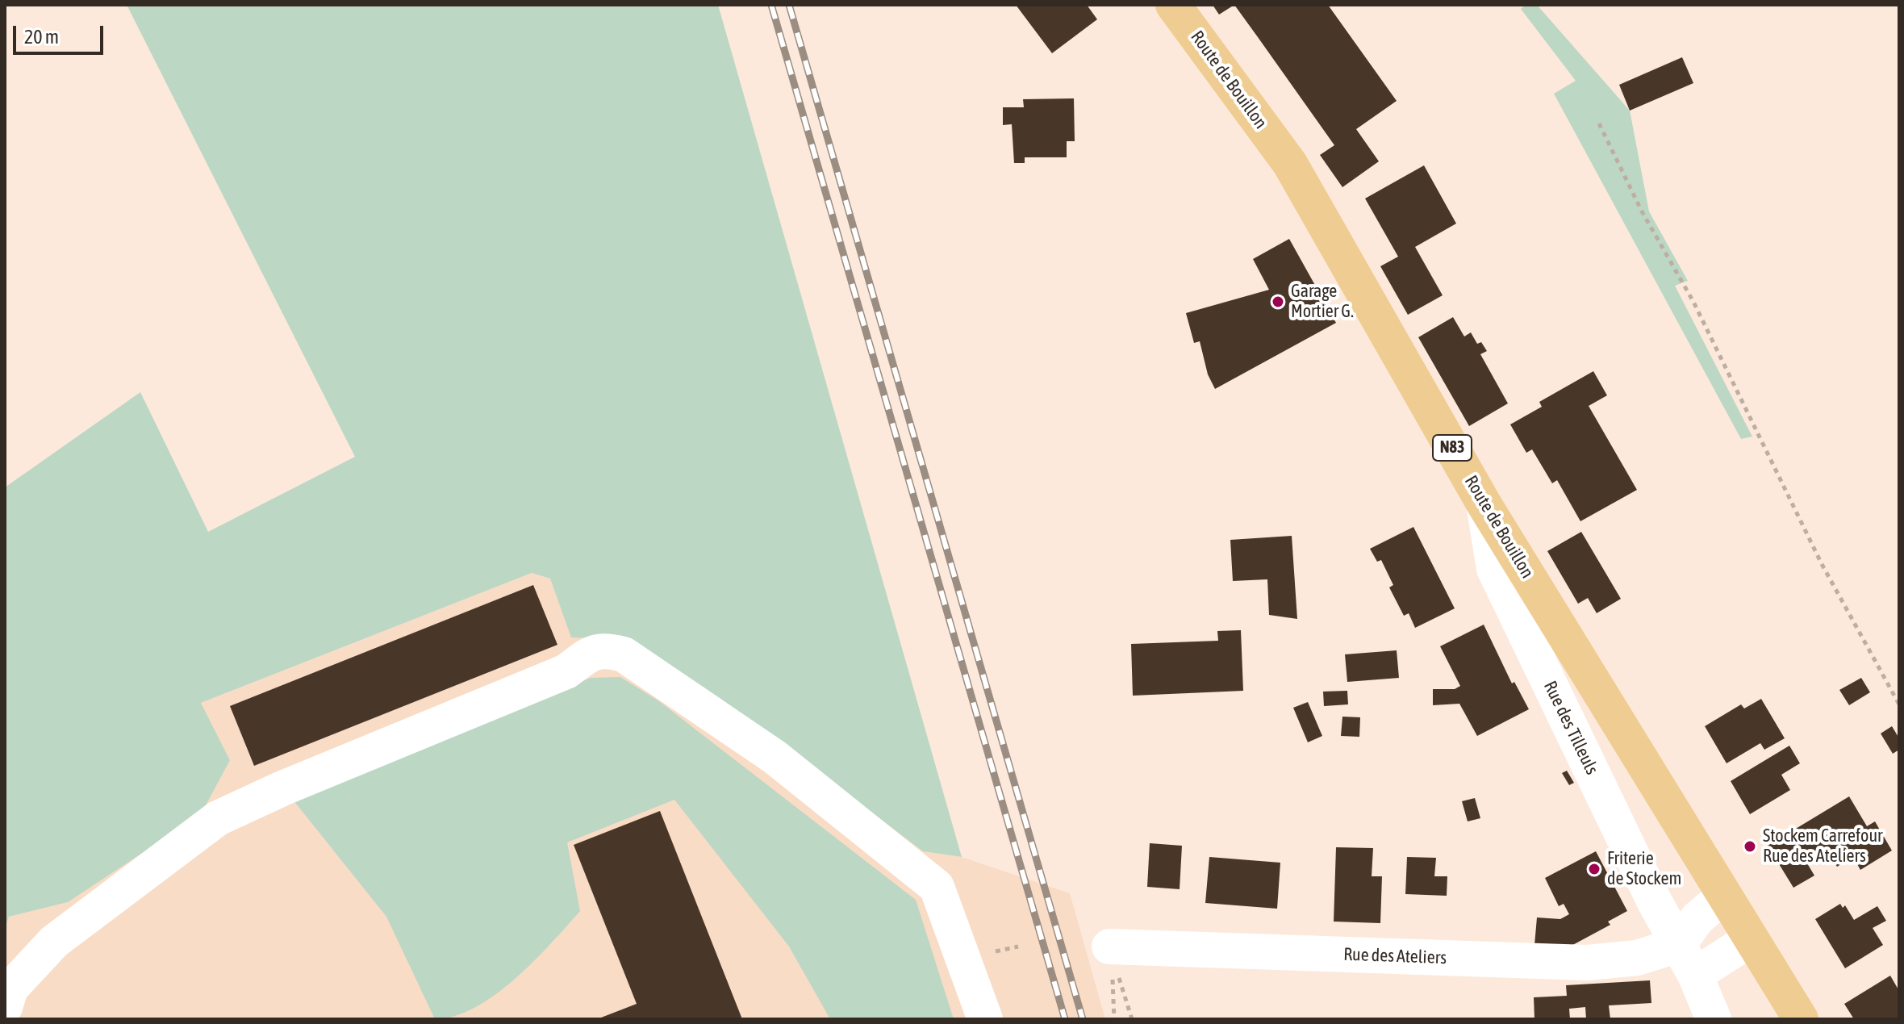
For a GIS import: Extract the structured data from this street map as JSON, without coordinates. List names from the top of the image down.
{
  "streets": {
    "main road": ["Route de Bouillon", "N83"],
    "street": ["Rue des Tilleuls", "Rue des Ateliers"]
  },
  "crossings": [
    ["Route de Bouillon", "Rue des Tilleuls"],
    ["Rue des Tilleuls", "Rue des Ateliers"]
  ],
  "places": ["Garage Mortier G.", "Stockem Carrefour Rue des Ateliers", "Friterie de Stockem"],
  "scale_bar": "20 m"
}
